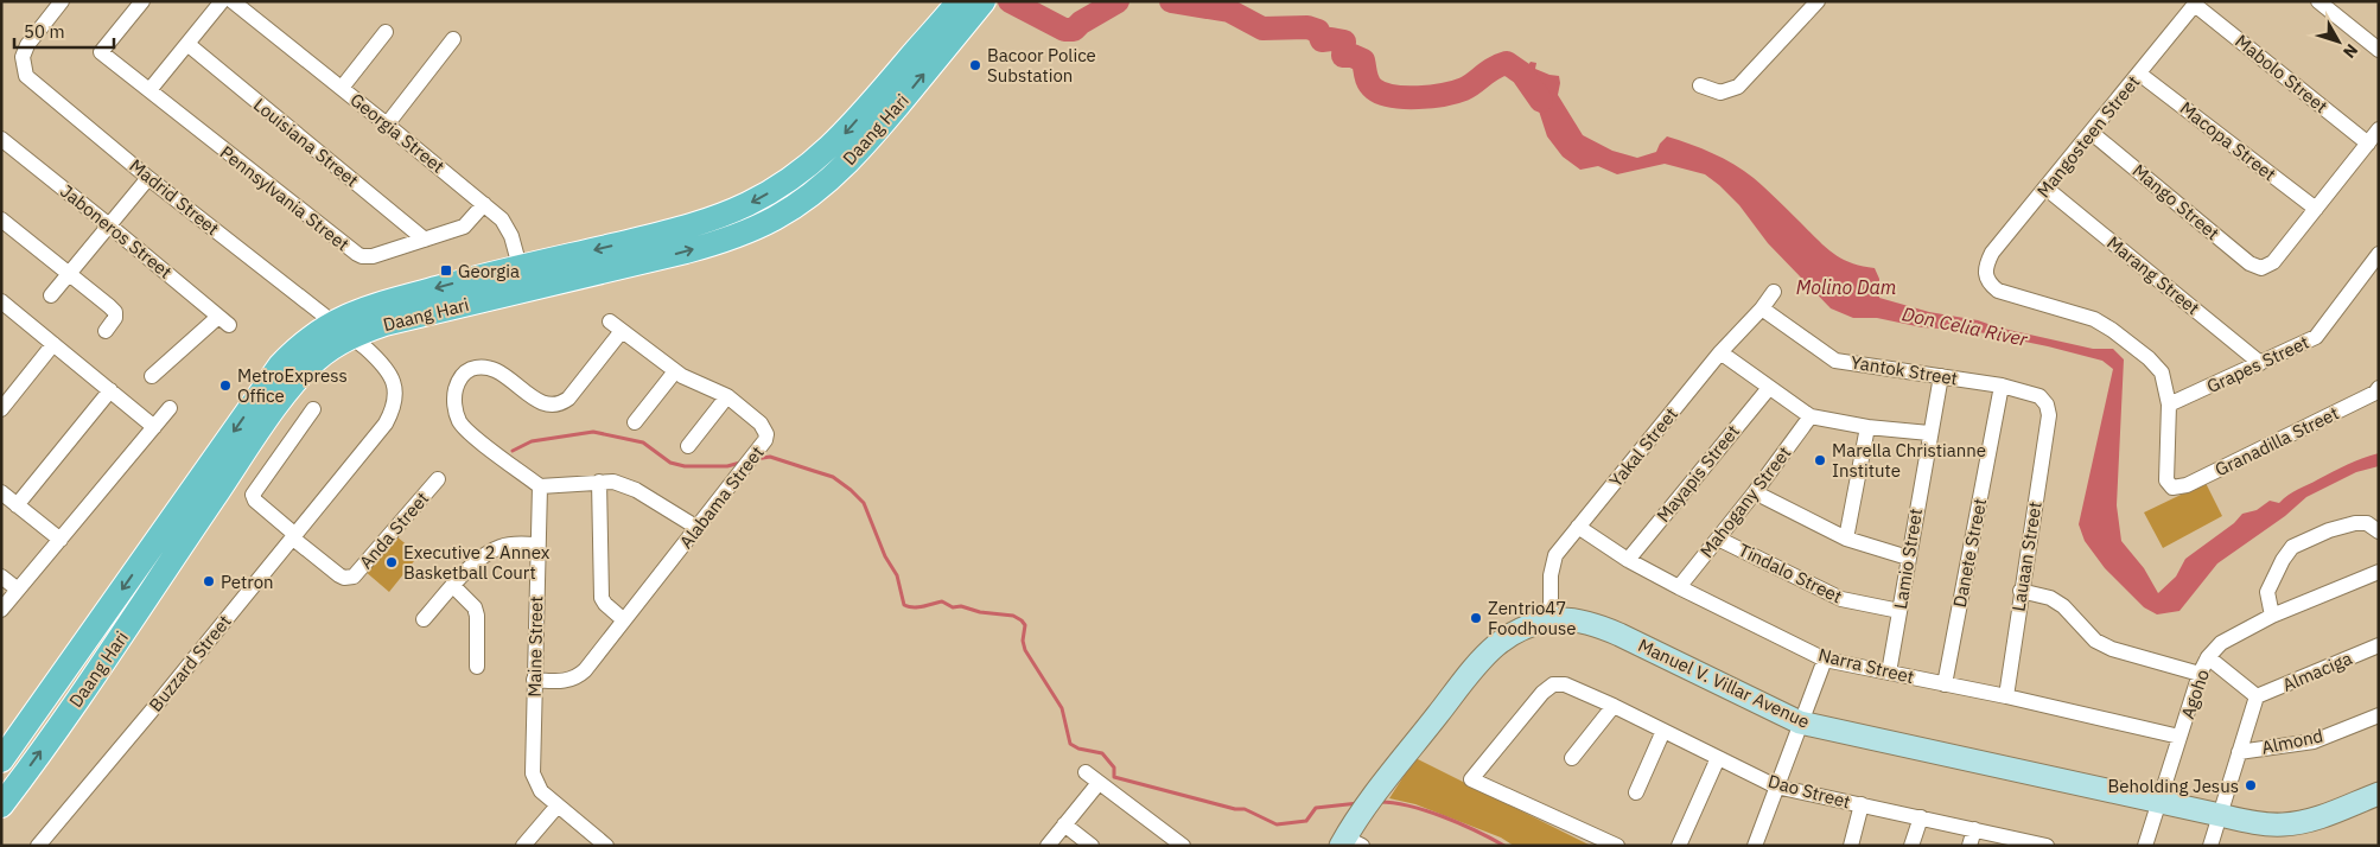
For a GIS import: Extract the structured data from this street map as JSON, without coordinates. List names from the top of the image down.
{
  "streets": {
    "main road": ["Daang Hari"],
    "street": [
      "Mabolo Street",
      "Georgia Street",
      "Mangosteen Street",
      "Macopa Street",
      "Louisiana Street",
      "Madrid Street",
      "Pennsylvania Street",
      "Mango Street",
      "Jaboneros Street",
      "Marang Street",
      "Grapes Street",
      "Yantok Street",
      "Granadilla Street",
      "Yakal Street",
      "Mayapis Street",
      "Alabama Street",
      "Mahogany Street",
      "Anda Street",
      "Danete Street",
      "Lauaan Street",
      "Lamio Street",
      "Tindalo Street",
      "Maine Street",
      "Buzzard Street",
      "Narra Street",
      "Almaciga",
      "Manuel V. Villar Avenue",
      "Agoho",
      "Almond",
      "Dao Street"
    ]
  },
  "crossings": [
    ["Mabolo Street", "Mangosteen Street"],
    ["Daang Hari", "Georgia Street"],
    ["Daang Hari", "Madrid Street"],
    ["Daang Hari", "Buzzard Street"],
    ["Georgia Street", "Pennsylvania Street"],
    ["Mangosteen Street", "Macopa Street"],
    ["Mangosteen Street", "Mango Street"],
    ["Mangosteen Street", "Marang Street"],
    ["Mangosteen Street", "Grapes Street"],
    ["Mangosteen Street", "Granadilla Street"],
    ["Macopa Street", "Mango Street"],
    ["Louisiana Street", "Pennsylvania Street"],
    ["Madrid Street", "Buzzard Street"],
    ["Marang Street", "Grapes Street"],
    ["Grapes Street", "Granadilla Street"],
    ["Yantok Street", "Yakal Street"],
    ["Yantok Street", "Danete Street"],
    ["Yantok Street", "Lauaan Street"],
    ["Yantok Street", "Lamio Street"],
    ["Yakal Street", "Narra Street"],
    ["Yakal Street", "Manuel V. Villar Avenue"],
    ["Mayapis Street", "Narra Street"],
    ["Alabama Street", "Maine Street"],
    ["Mahogany Street", "Tindalo Street"],
    ["Mahogany Street", "Narra Street"],
    ["Anda Street", "Buzzard Street"],
    ["Danete Street", "Narra Street"],
    ["Lauaan Street", "Narra Street"],
    ["Lamio Street", "Tindalo Street"],
    ["Lamio Street", "Narra Street"],
    ["Narra Street", "Agoho"],
    ["Manuel V. Villar Avenue", "Agoho"]
  ],
  "water": ["Molino Dam", "Don Celia River"],
  "places": {
    "other": [
      "Bacoor Police Substation",
      "MetroExpress Office",
      "Marella Christianne Institute",
      "Executive 2 Annex Basketball Court",
      "Petron",
      "Zentrio47 Foodhouse",
      "Beholding Jesus"
    ],
    "transit": ["Georgia"]
  },
  "scale_bar": "50 m",
  "north": "bottom right"
}
